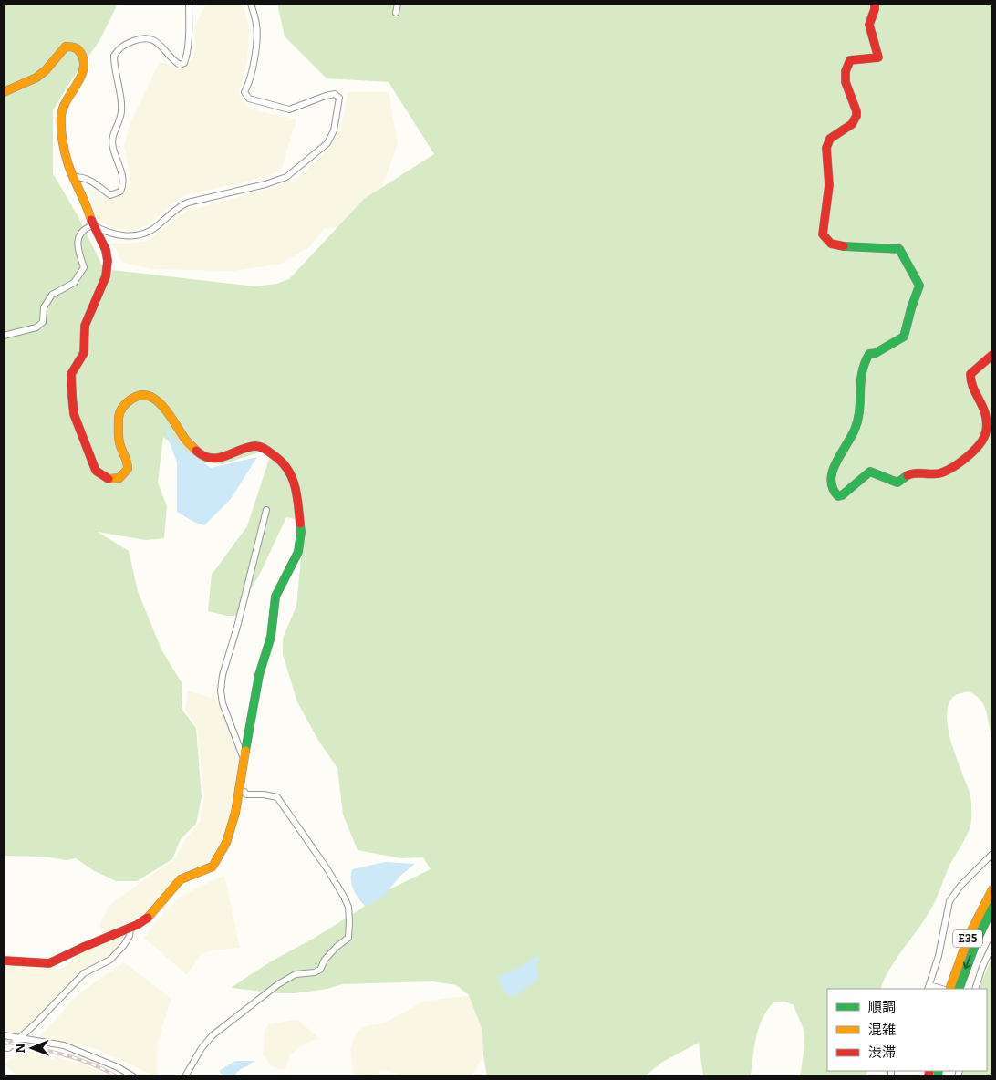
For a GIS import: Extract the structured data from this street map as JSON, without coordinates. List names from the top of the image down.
{
  "streets": {
    "main road": ["E35"]
  },
  "legend": ["順調", "混雑", "渋滞"],
  "north": "left"
}
